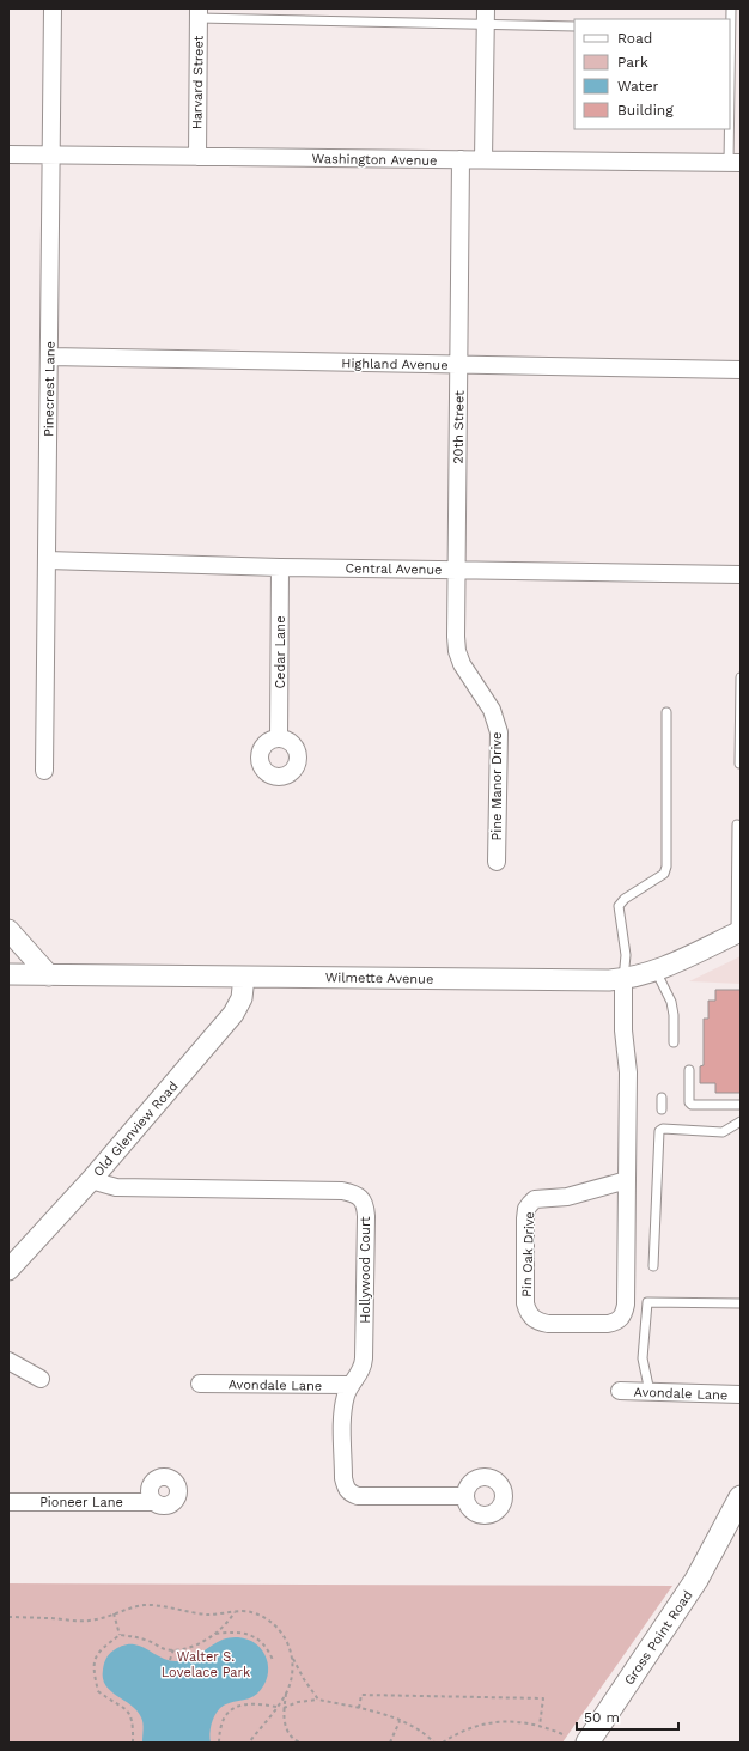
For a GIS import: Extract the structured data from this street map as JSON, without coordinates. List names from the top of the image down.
{
  "streets": {
    "main road": ["Gross Point Road"],
    "street": [
      "Harvard Street",
      "Washington Avenue",
      "Highland Avenue",
      "Pinecrest Lane",
      "20th Street",
      "Central Avenue",
      "Cedar Lane",
      "Pine Manor Drive",
      "Wilmette Avenue",
      "Old Glenview Road",
      "Pin Oak Drive",
      "Hollywood Court",
      "Avondale Lane",
      "Pioneer Lane"
    ]
  },
  "crossings": [
    ["Harvard Street", "Washington Avenue"],
    ["Washington Avenue", "Pinecrest Lane"],
    ["Washington Avenue", "20th Street"],
    ["Highland Avenue", "Pinecrest Lane"],
    ["Highland Avenue", "20th Street"],
    ["Pinecrest Lane", "Central Avenue"],
    ["20th Street", "Central Avenue"],
    ["20th Street", "Pine Manor Drive"],
    ["Central Avenue", "Cedar Lane"],
    ["Wilmette Avenue", "Old Glenview Road"],
    ["Wilmette Avenue", "Pin Oak Drive"],
    ["Old Glenview Road", "Hollywood Court"],
    ["Hollywood Court", "Avondale Lane"]
  ],
  "parks": ["Walter S. Lovelace Park"],
  "legend": [
    "Road",
    "Park",
    "Water",
    "Building"
  ],
  "scale_bar": "50 m"
}
